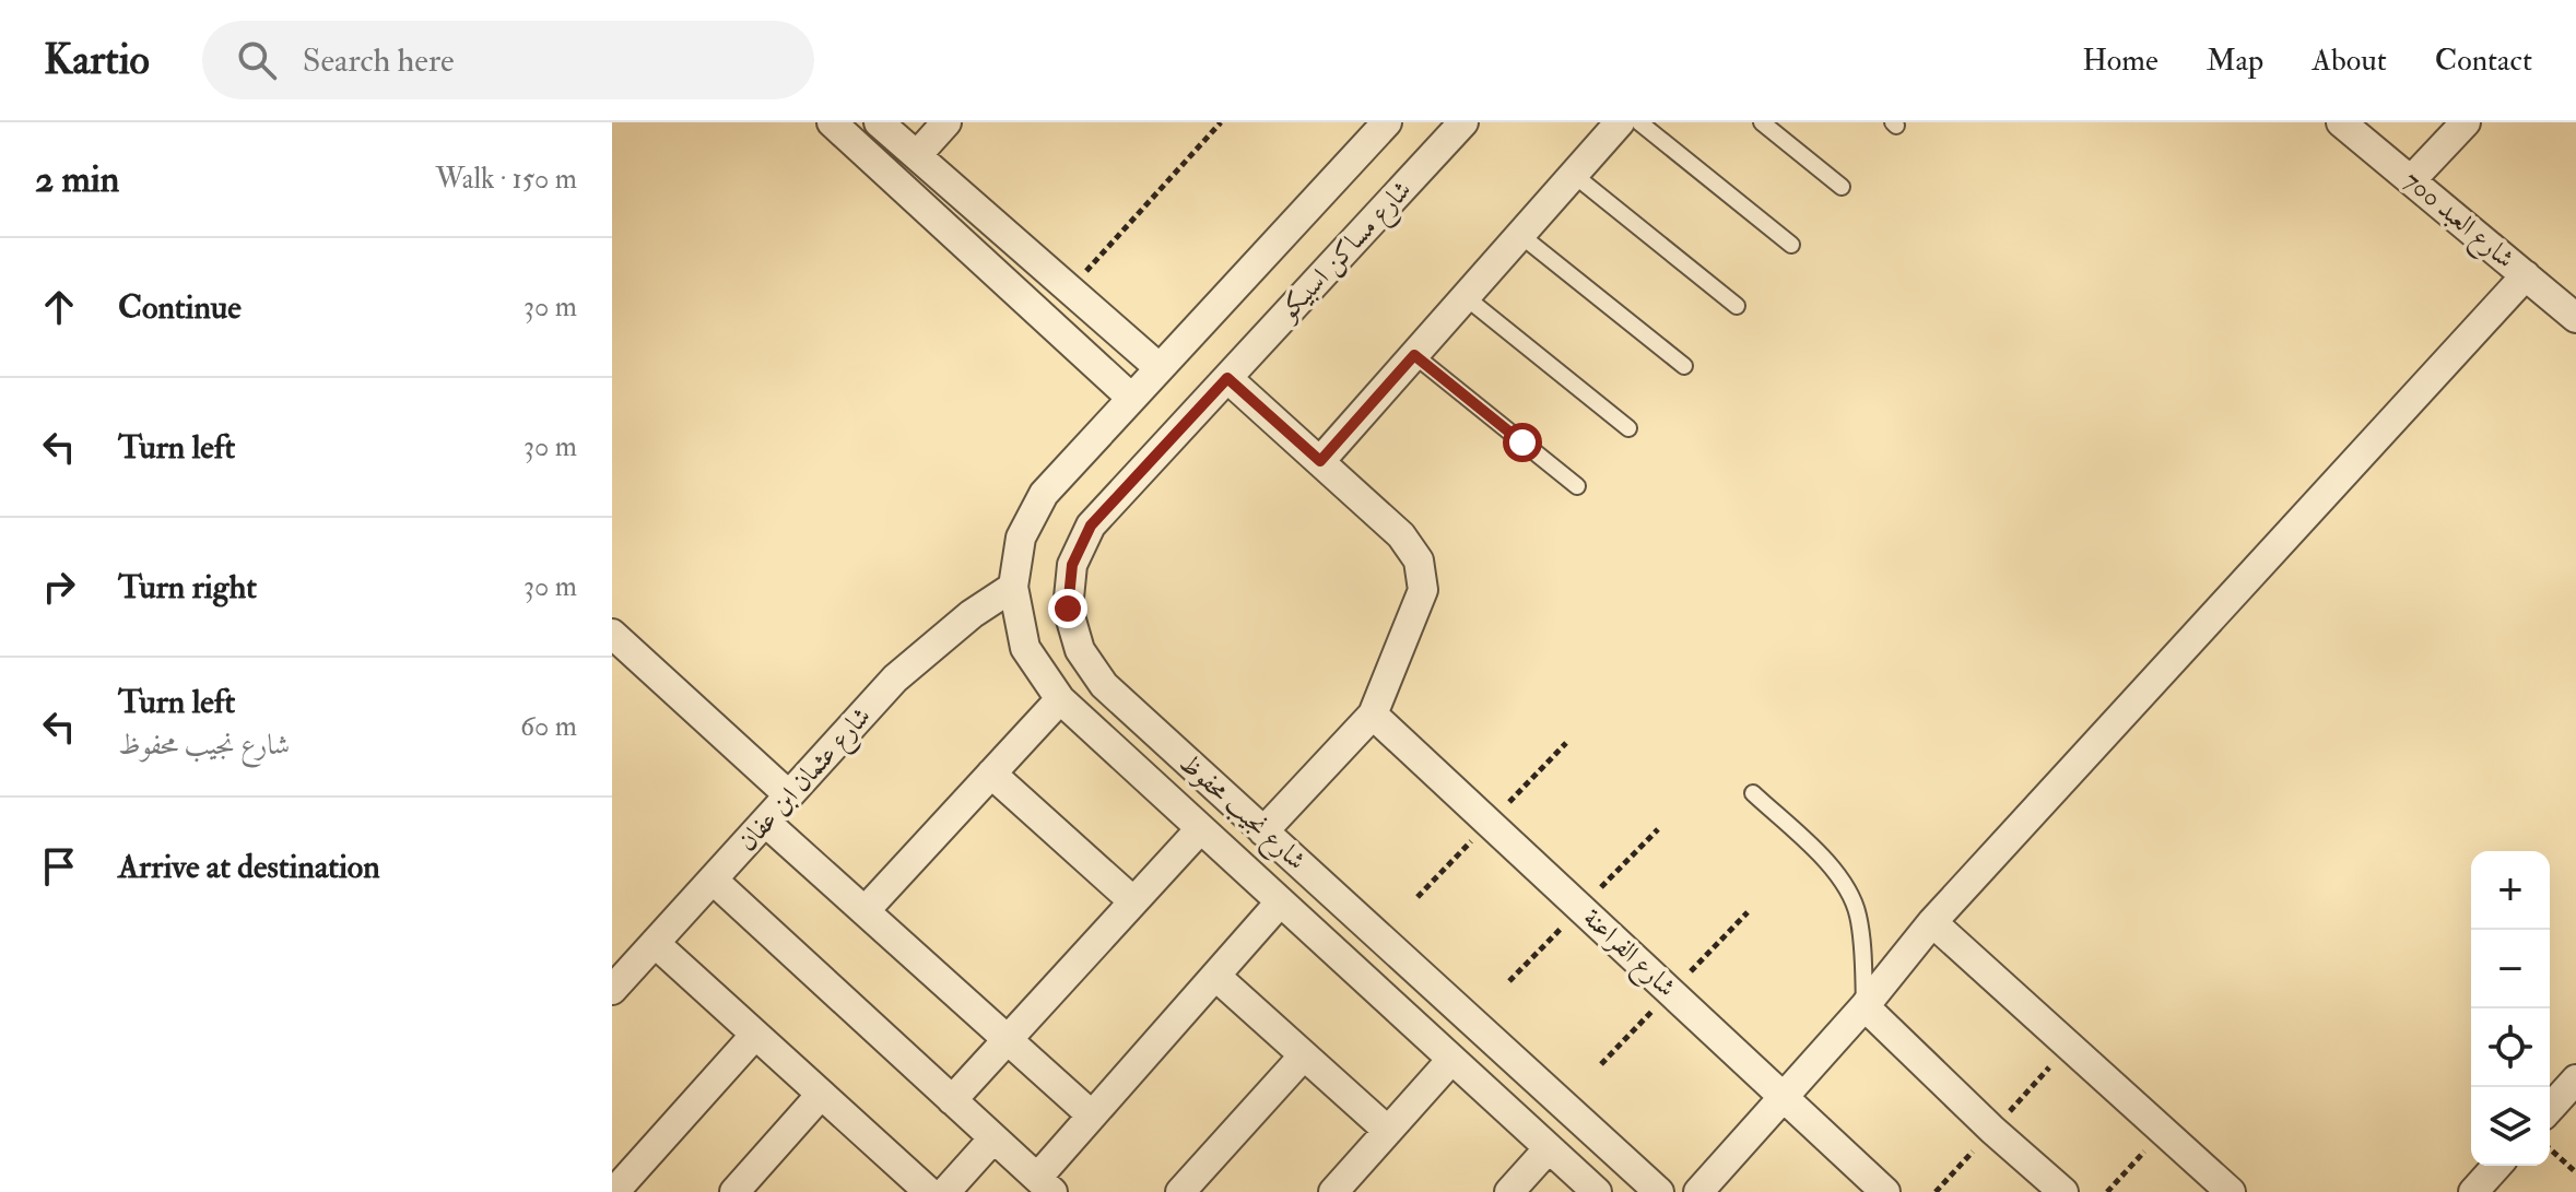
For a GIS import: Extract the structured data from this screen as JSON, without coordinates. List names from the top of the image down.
{
  "streets": {
    "street": [
      "شارع العبد 700",
      "شارع مساكن اسبيكو",
      "شارع عثمان ابن عفان",
      "شارع نجيب محفوظ",
      "شارع الفراعنة"
    ]
  },
  "crossings": [
    ["شارع مساكن اسبيكو", "شارع نجيب محفوظ"],
    ["شارع عثمان ابن عفان", "شارع نجيب محفوظ"]
  ],
  "page": {
    "header": "Kartio",
    "search": "Search here",
    "nav": [
      "Home",
      "Map",
      "About",
      "Contact"
    ],
    "heading": ["2 min", "Walk · 150 m"],
    "list": [
      ["Continue", "30 m"],
      ["Turn left", "30 m"],
      ["Turn right", "30 m"],
      ["Turn left", "شارع نجيب محفوظ", "60 m"],
      "Arrive at destination"
    ],
    "map_buttons": ["+", "−"]
  }
}
